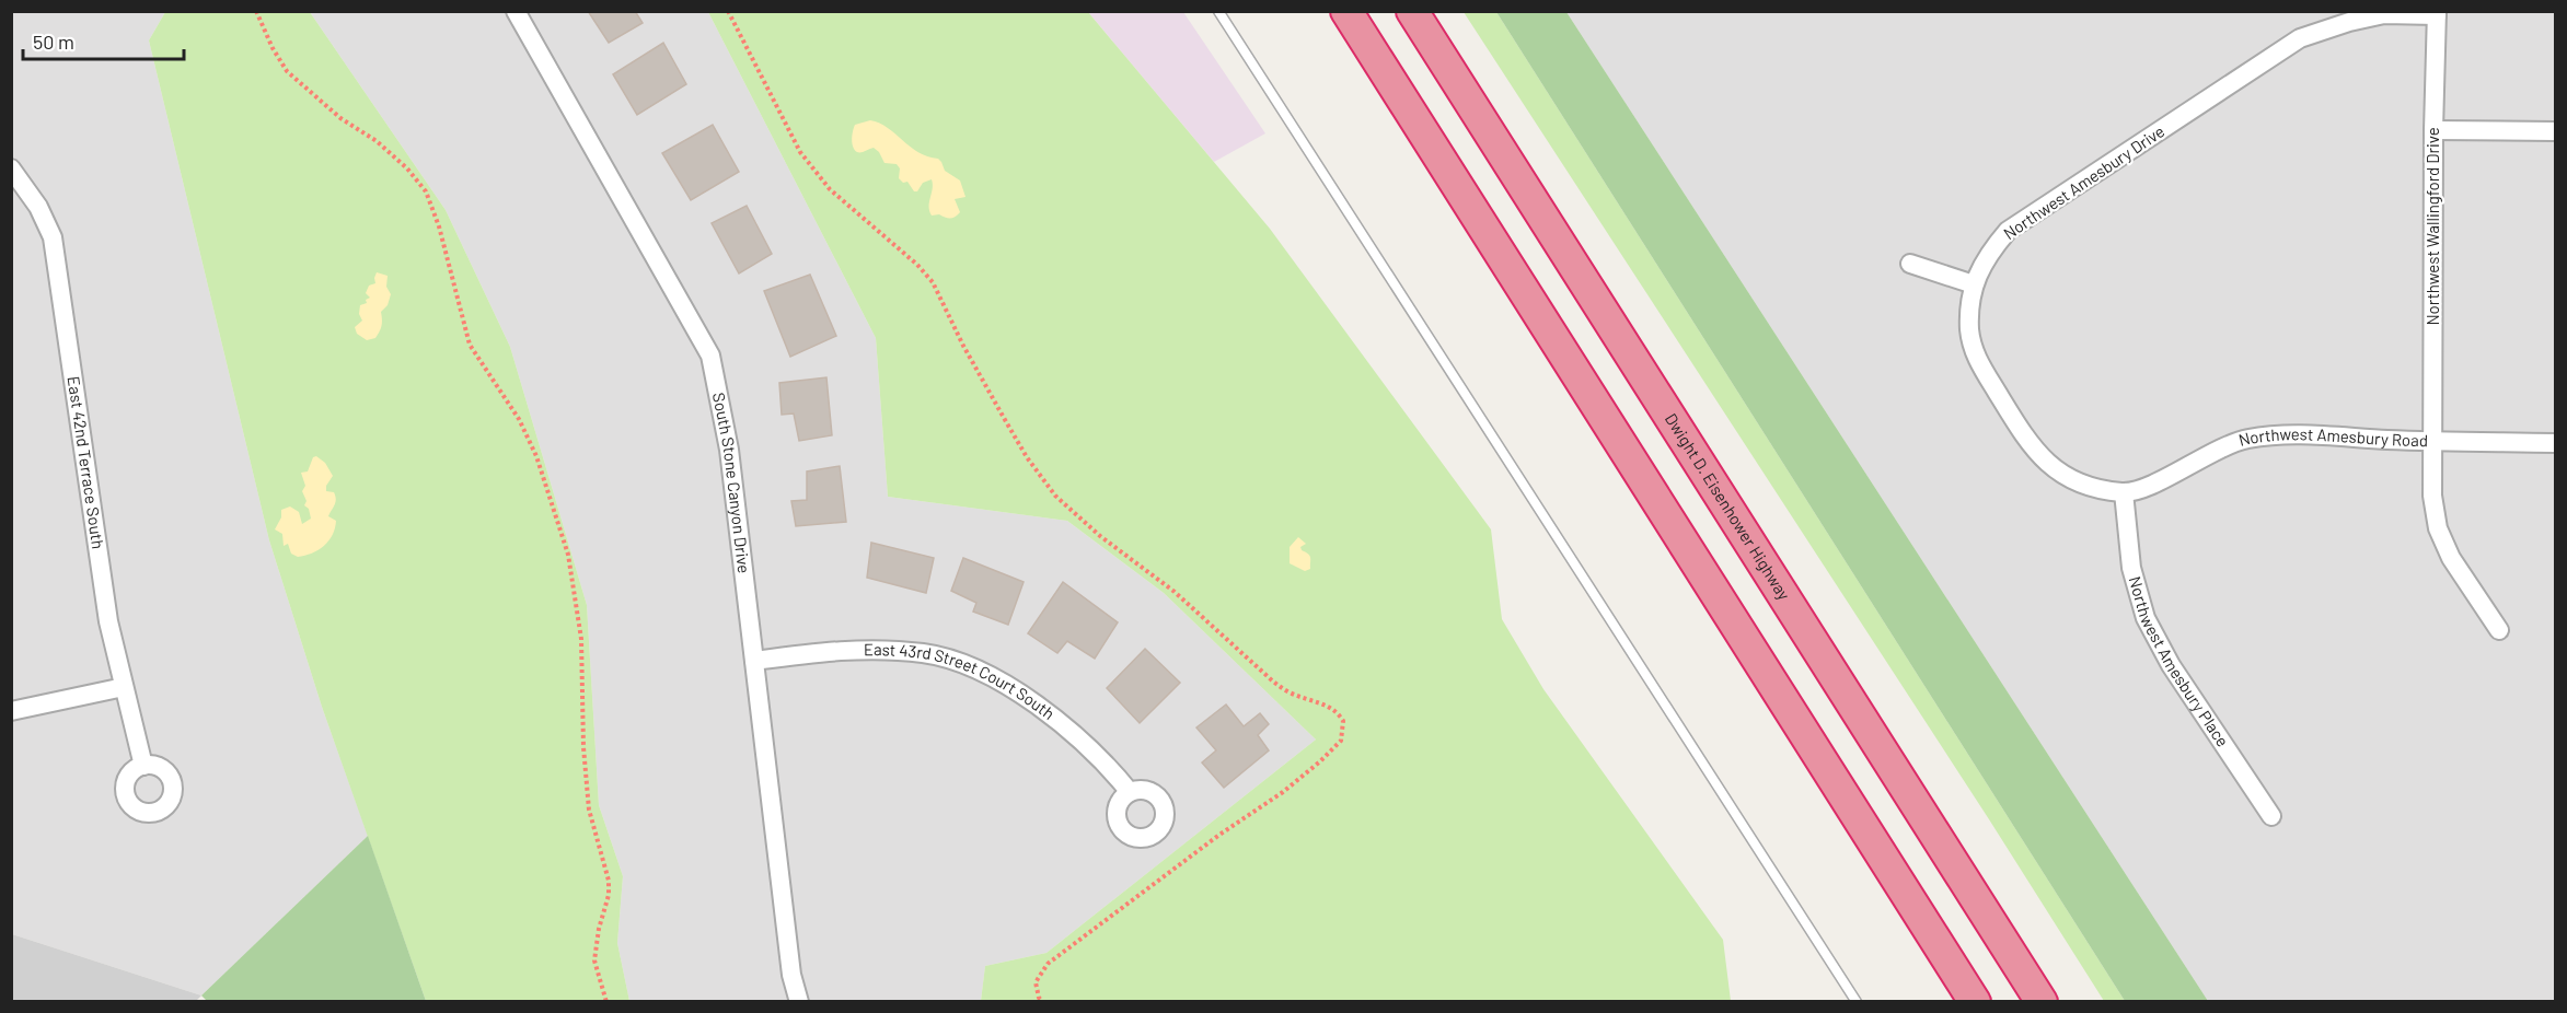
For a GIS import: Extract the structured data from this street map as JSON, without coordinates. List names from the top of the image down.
{
  "streets": {
    "highway": ["Dwight D. Eisenhower Highway"],
    "street": [
      "Northwest Amesbury Drive",
      "Northwest Wallingford Drive",
      "Northwest Amesbury Road",
      "East 42nd Terrace South",
      "South Stone Canyon Drive",
      "Northwest Amesbury Place",
      "East 43rd Street Court South"
    ]
  },
  "crossings": [
    ["Northwest Amesbury Drive", "Northwest Wallingford Drive"],
    ["Northwest Amesbury Drive", "Northwest Amesbury Road"],
    ["Northwest Amesbury Drive", "Northwest Amesbury Place"],
    ["Northwest Wallingford Drive", "Northwest Amesbury Road"],
    ["Northwest Amesbury Road", "Northwest Amesbury Place"],
    ["South Stone Canyon Drive", "East 43rd Street Court South"]
  ],
  "scale_bar": "50 m"
}
